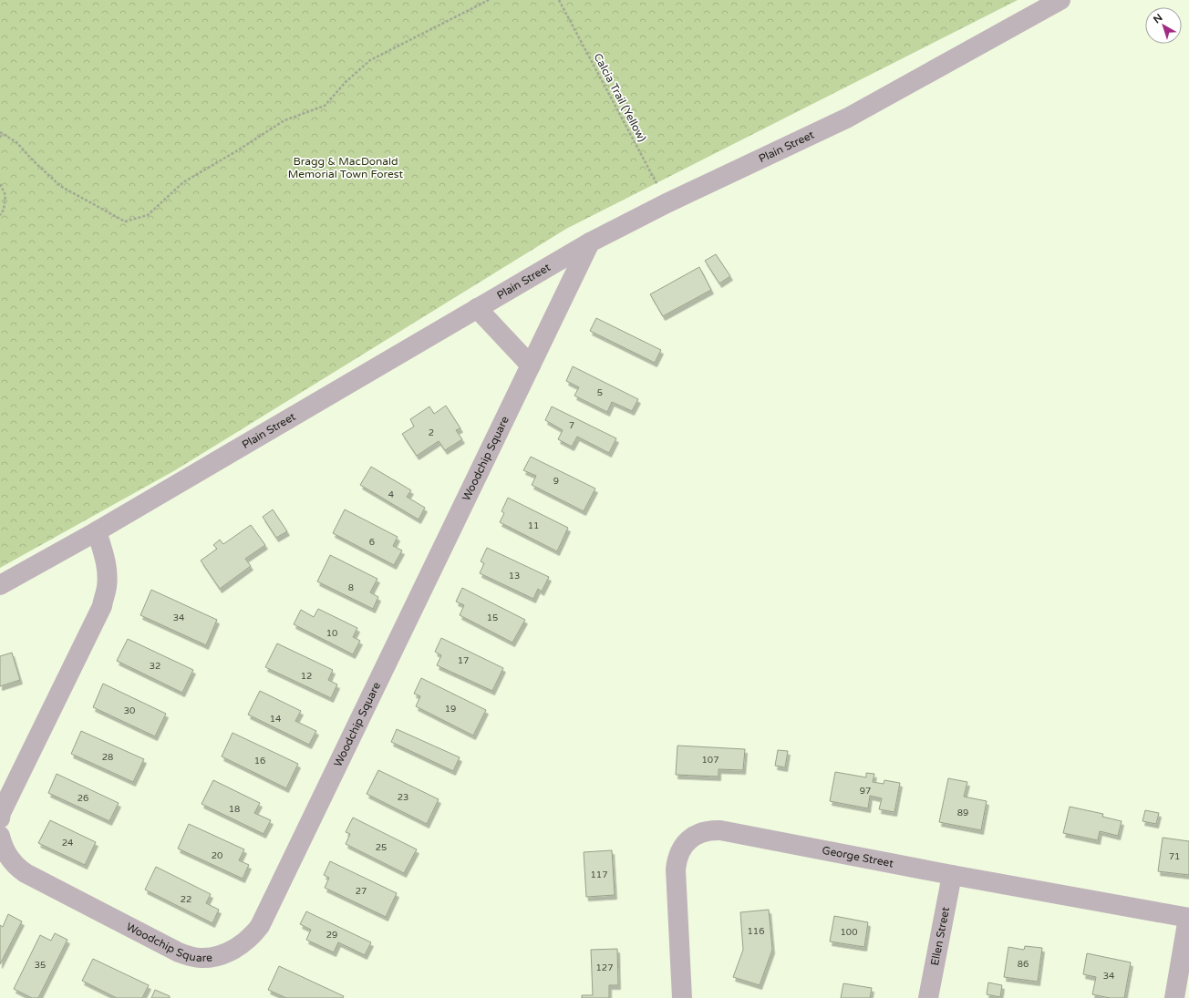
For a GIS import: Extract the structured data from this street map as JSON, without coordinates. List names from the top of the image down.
{
  "streets": {
    "street": [
      "Plain Street",
      "Woodchip Square",
      "George Street",
      "Ellen Street"
    ],
    "path": ["Calcia Trail (Yellow)"]
  },
  "crossings": [
    ["Calcia Trail (Yellow)", "Plain Street"],
    ["Plain Street", "Woodchip Square"],
    ["George Street", "Ellen Street"]
  ],
  "parks": ["Bragg & MacDonald Memorial Town Forest"],
  "house_numbers": [
    "5",
    "7",
    "2",
    "9",
    "4",
    "11",
    "6",
    "13",
    "8",
    "34",
    "15",
    "10",
    "17",
    "32",
    "12",
    "19",
    "30",
    "14",
    "28",
    "107",
    "16",
    "97",
    "23",
    "26",
    "18",
    "89",
    "24",
    "25",
    "20",
    "71",
    "117",
    "27",
    "22",
    "116",
    "100",
    "29",
    "86",
    "35",
    "127",
    "34"
  ],
  "north": "top left"
}
